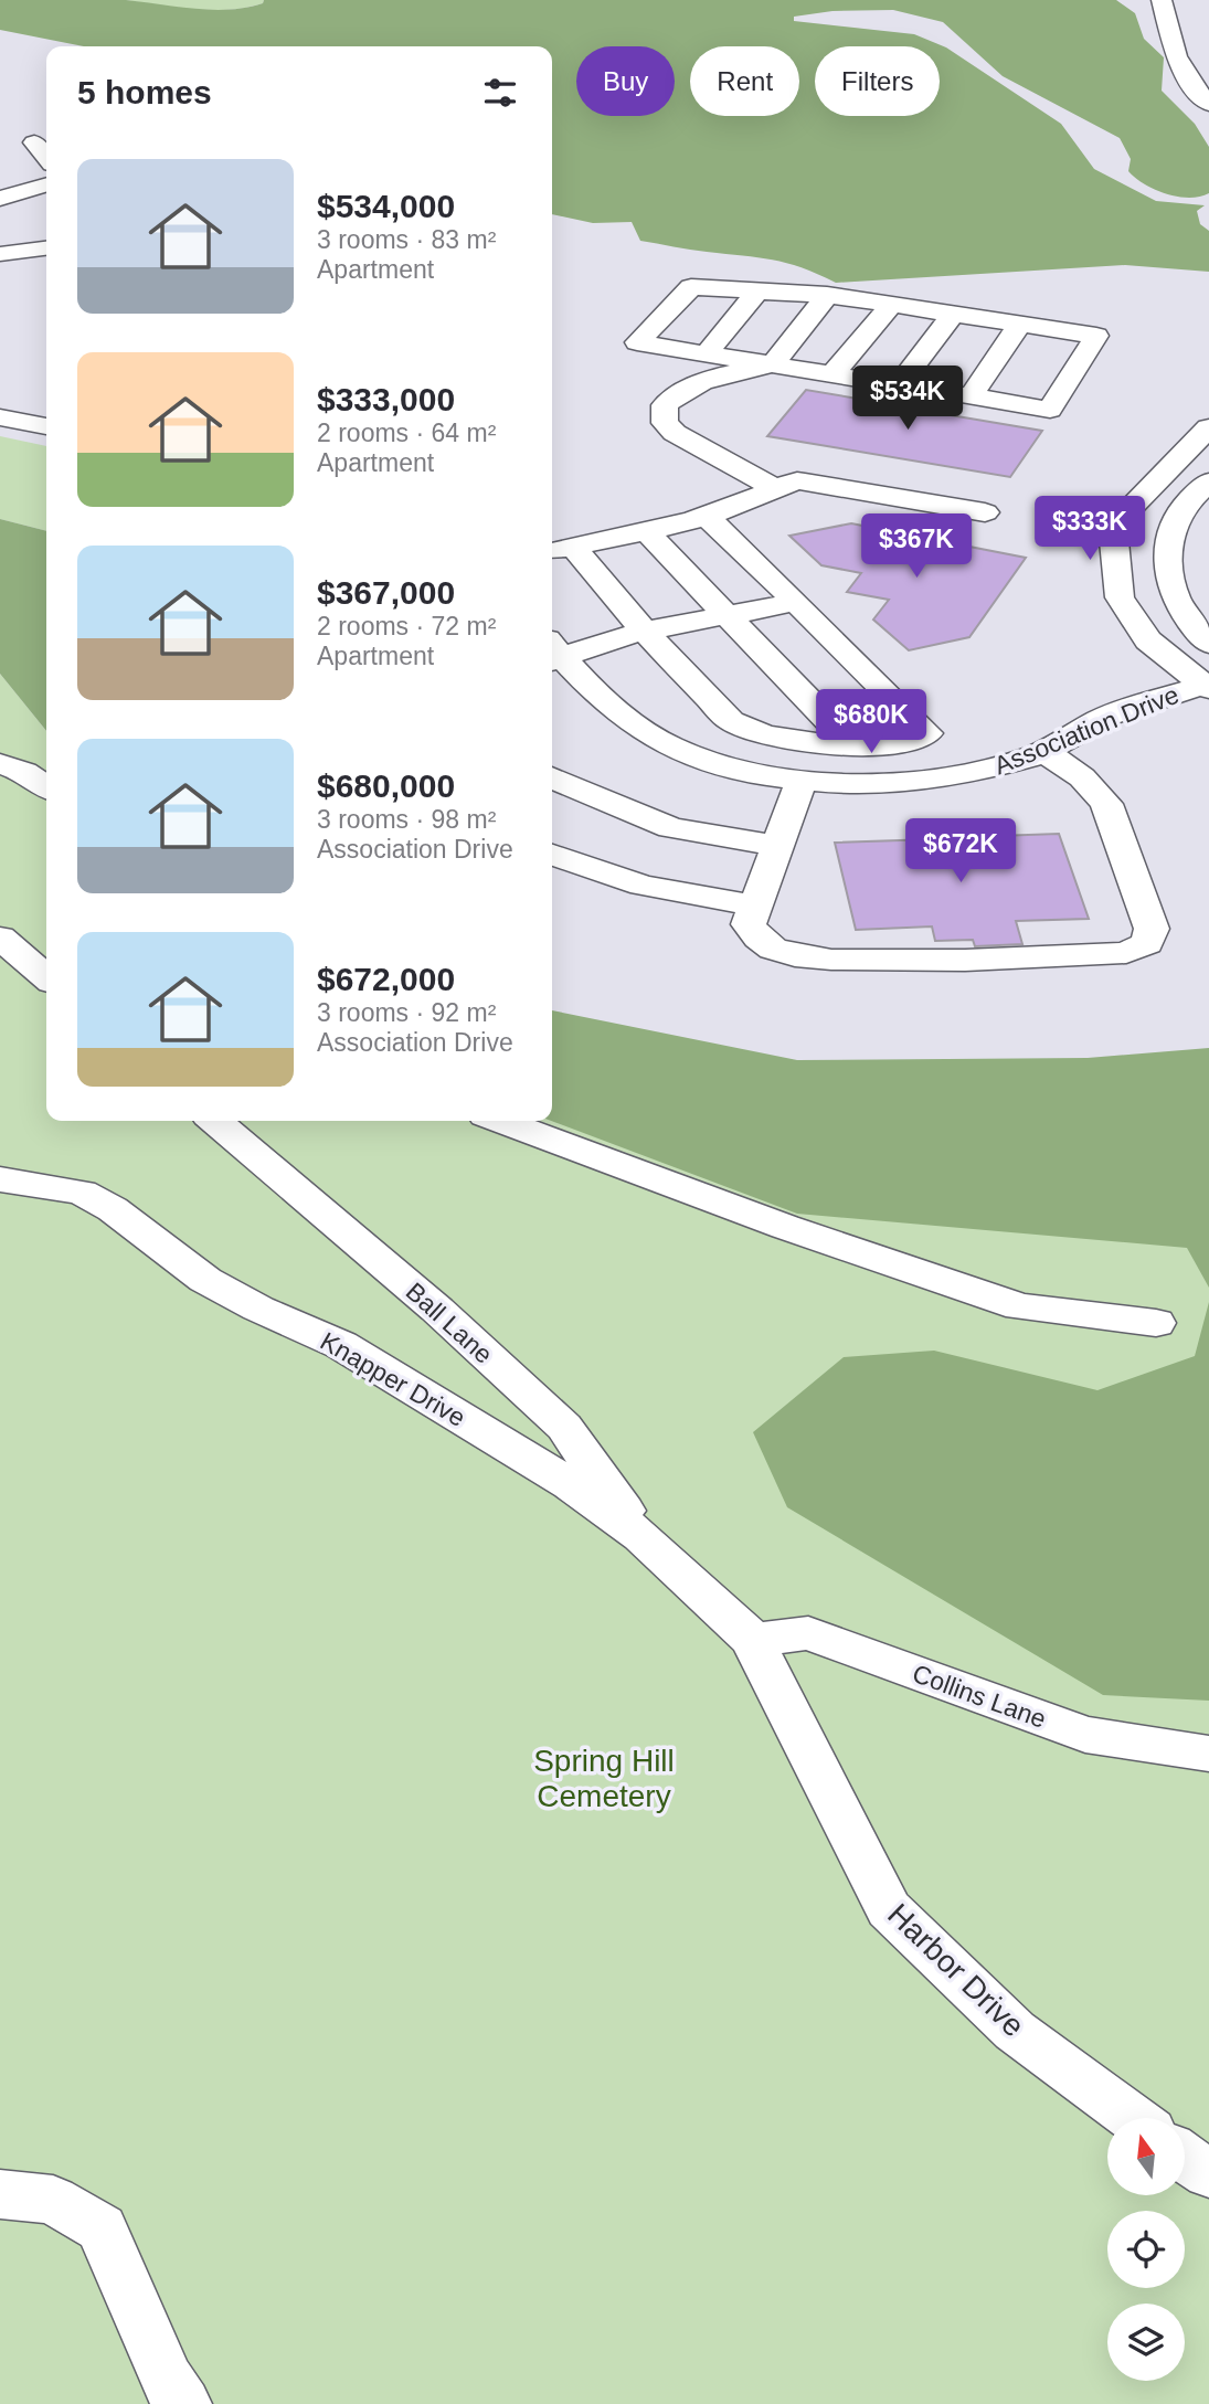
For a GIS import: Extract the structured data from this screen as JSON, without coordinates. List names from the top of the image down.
{
  "streets": {
    "street": [
      "Association Drive",
      "Ball Lane",
      "Knapper Drive",
      "Collins Lane",
      "Harbor Drive"
    ]
  },
  "crossings": [
    ["Ball Lane", "Knapper Drive"],
    ["Knapper Drive", "Collins Lane"],
    ["Knapper Drive", "Harbor Drive"],
    ["Collins Lane", "Harbor Drive"]
  ],
  "parks": ["Spring Hill Cemetery"],
  "north": "top",
  "page": {
    "chip": ["Buy", "Rent", "Filters"],
    "heading": "5 homes",
    "list": [
      {
        "name": "$534,000",
        "note": "3 rooms · 83 m² · Apartment"
      },
      {
        "name": "$333,000",
        "note": "2 rooms · 64 m² · Apartment"
      },
      {
        "name": "$367,000",
        "note": "2 rooms · 72 m² · Apartment"
      },
      {
        "name": "$680,000",
        "note": "3 rooms · 98 m² · Association Drive"
      },
      {
        "name": "$672,000",
        "note": "3 rooms · 92 m² · Association Drive"
      }
    ],
    "price": [
      "$534K",
      "$333K",
      "$367K",
      "$680K",
      "$672K"
    ]
  }
}
